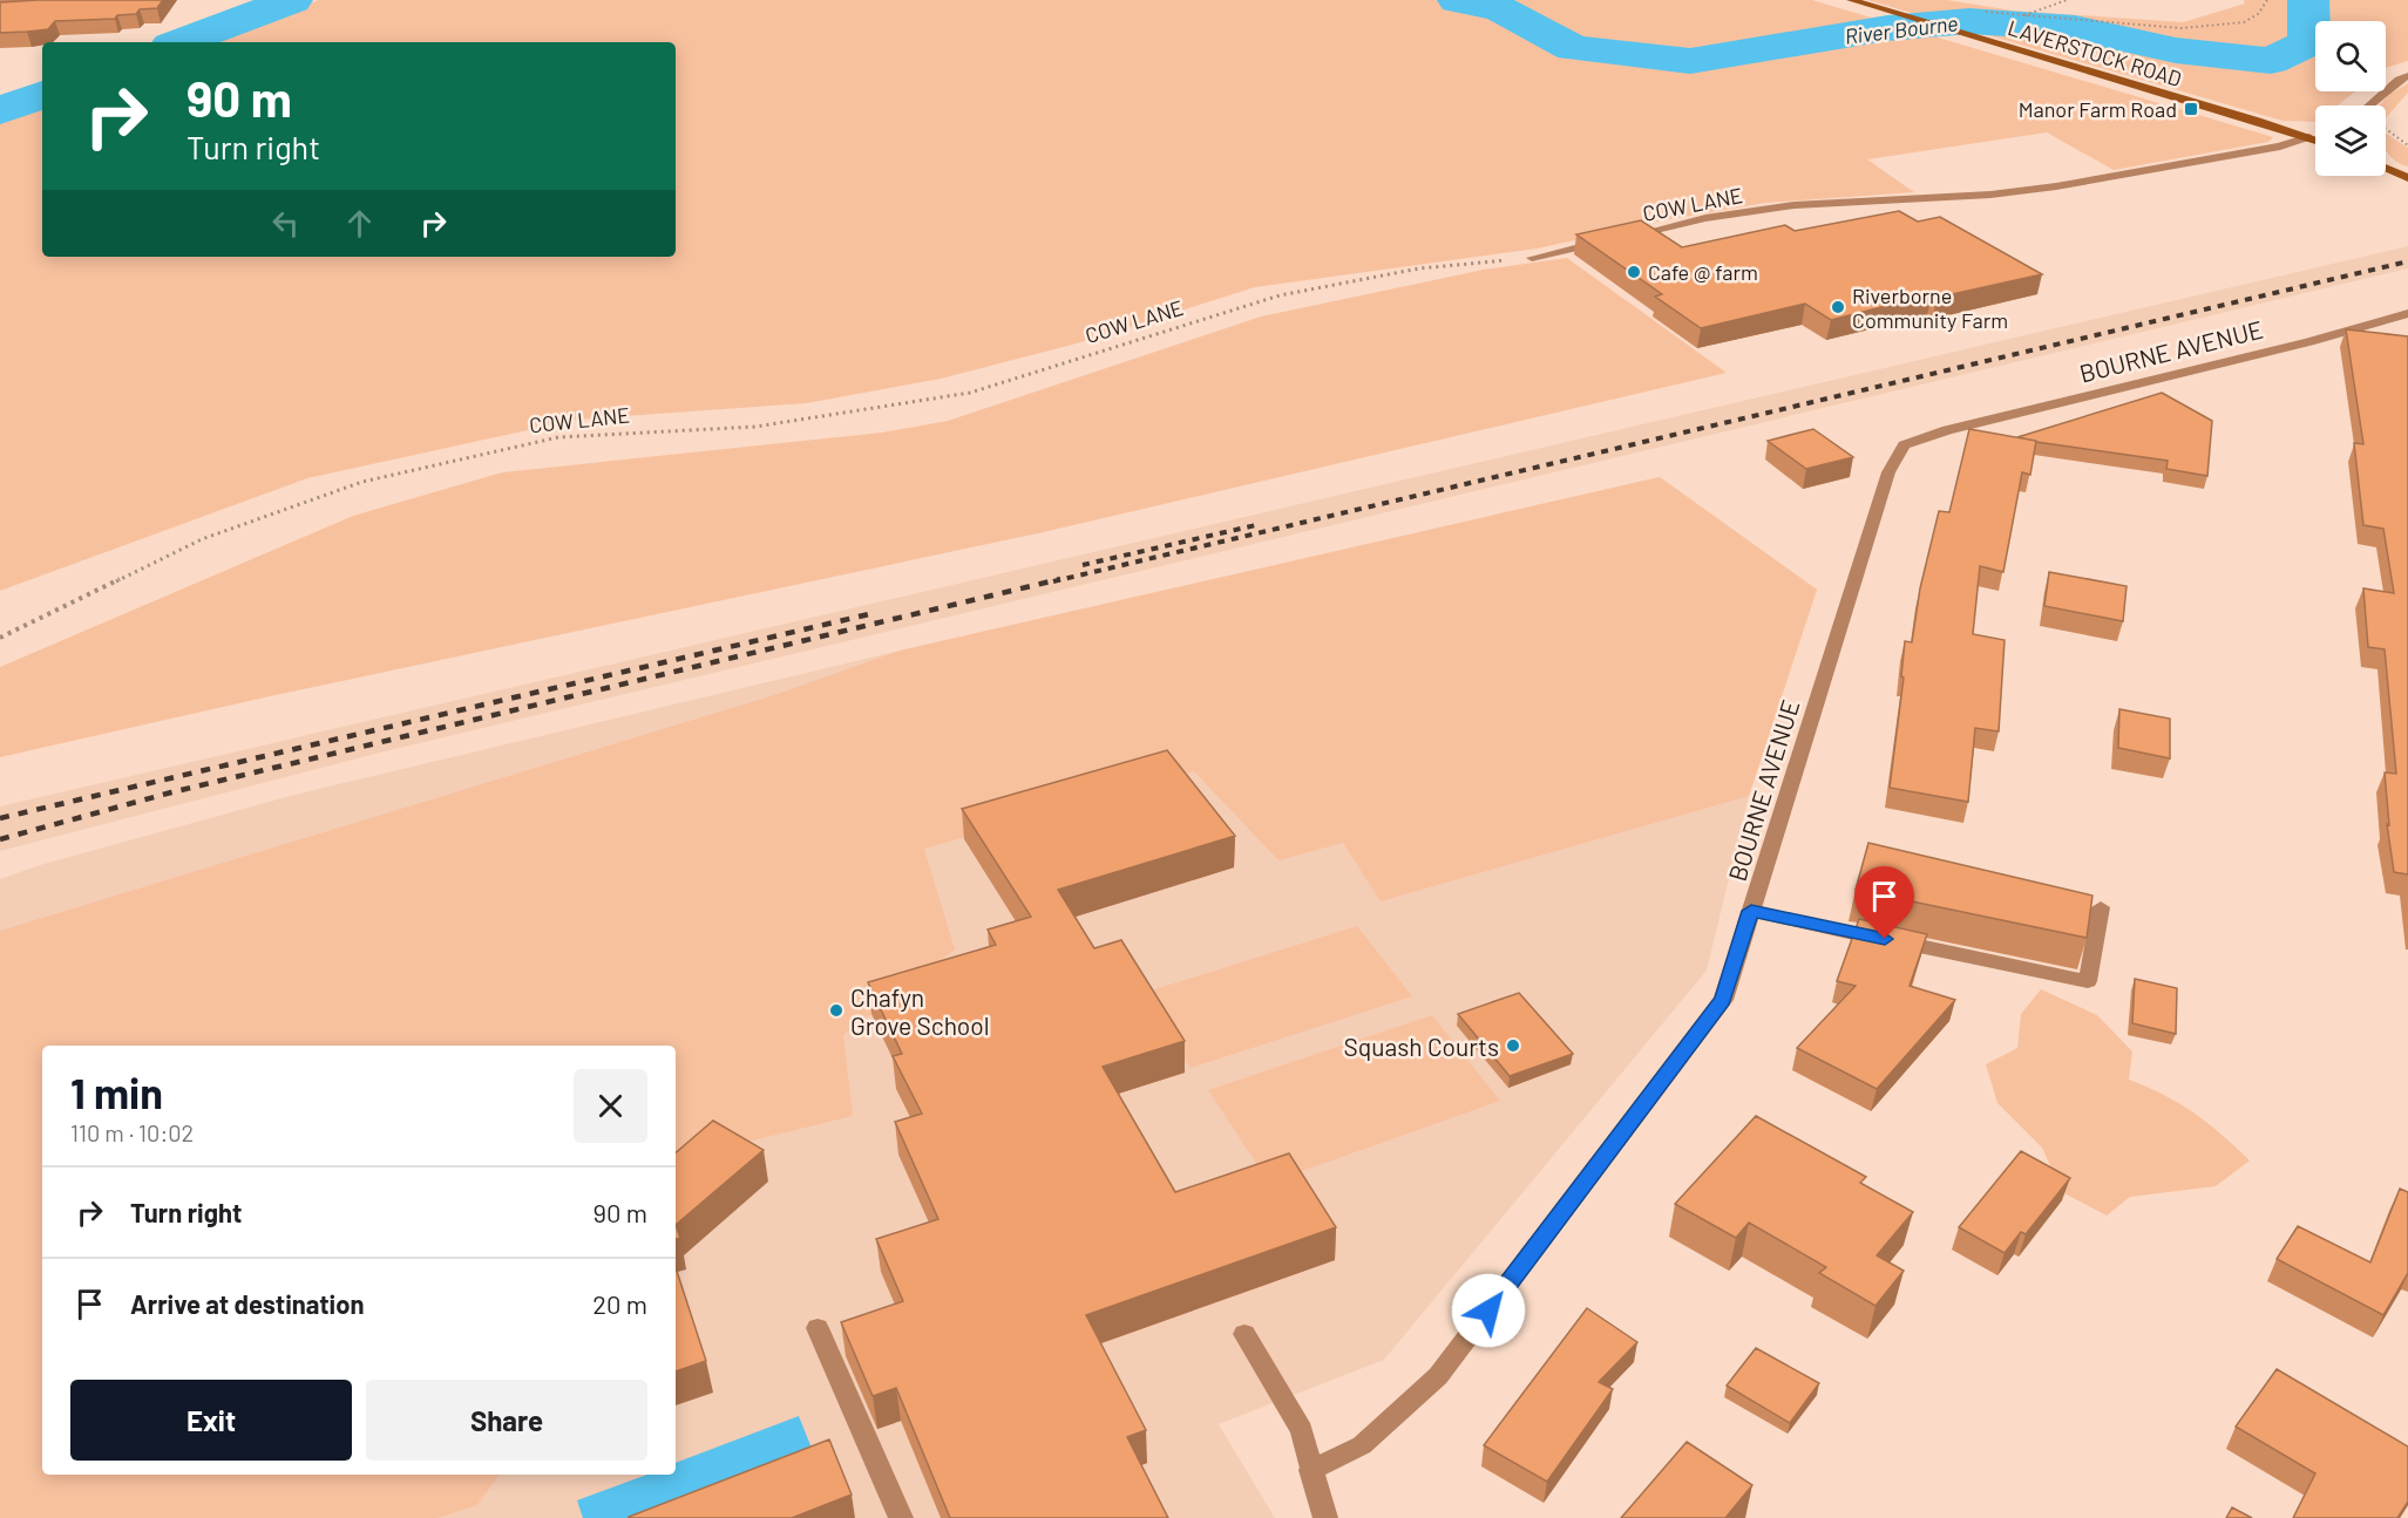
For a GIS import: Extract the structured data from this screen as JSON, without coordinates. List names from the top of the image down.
{
  "streets": {
    "street": ["LAVERSTOCK ROAD", "COW LANE", "BOURNE AVENUE"]
  },
  "water": ["River Bourne"],
  "places": {
    "transit": ["Manor Farm Road"],
    "other": [
      "Cafe @ farm",
      "Riverborne Community Farm",
      "Chafyn Grove School",
      "Squash Courts"
    ]
  },
  "page": {
    "turn": ["90 m", "Turn right"],
    "heading": ["1 min", "110 m · 10:02"],
    "list": [
      {
        "name": "Turn right",
        "value": "90 m"
      },
      {
        "name": "Arrive at destination",
        "value": "20 m"
      }
    ],
    "buttons": ["Exit", "Share"]
  }
}
